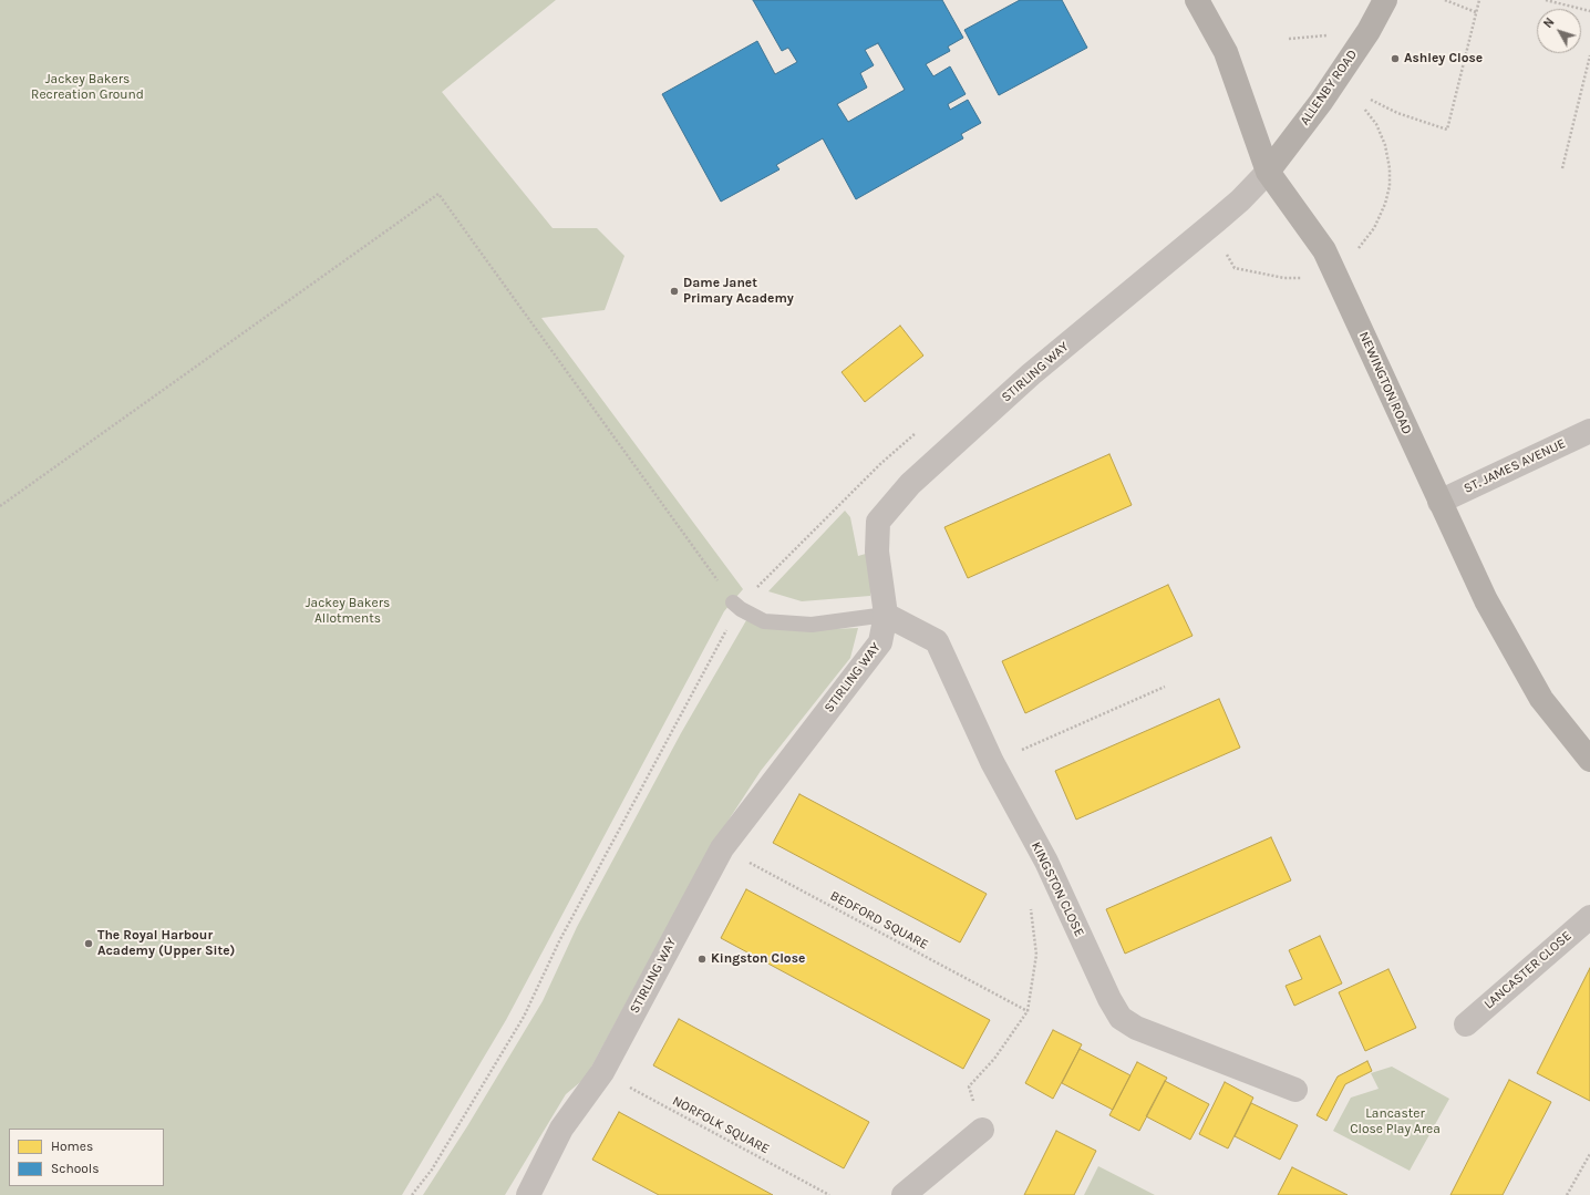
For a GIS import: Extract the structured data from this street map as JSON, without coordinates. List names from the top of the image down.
{
  "streets": {
    "main road": ["ALLENBY ROAD", "NEWINGTON ROAD"],
    "street": [
      "STIRLING WAY",
      "ST. JAMES AVENUE",
      "KINGSTON CLOSE",
      "LANCASTER CLOSE"
    ],
    "path": ["BEDFORD SQUARE", "NORFOLK SQUARE"]
  },
  "crossings": [
    ["ALLENBY ROAD", "STIRLING WAY"],
    ["ALLENBY ROAD", "NEWINGTON ROAD"],
    ["STIRLING WAY", "NEWINGTON ROAD"],
    ["STIRLING WAY", "KINGSTON CLOSE"],
    ["STIRLING WAY", "BEDFORD SQUARE"],
    ["STIRLING WAY", "NORFOLK SQUARE"],
    ["NEWINGTON ROAD", "ST. JAMES AVENUE"]
  ],
  "parks": ["Jackey Bakers Recreation Ground", "Jackey Bakers Allotments", "Lancaster Close Play Area"],
  "places": [
    "Ashley Close",
    "Dame Janet Primary Academy",
    "The Royal Harbour Academy (Upper Site)",
    "Kingston Close"
  ],
  "legend": ["Homes", "Schools"],
  "north": "top left"
}
